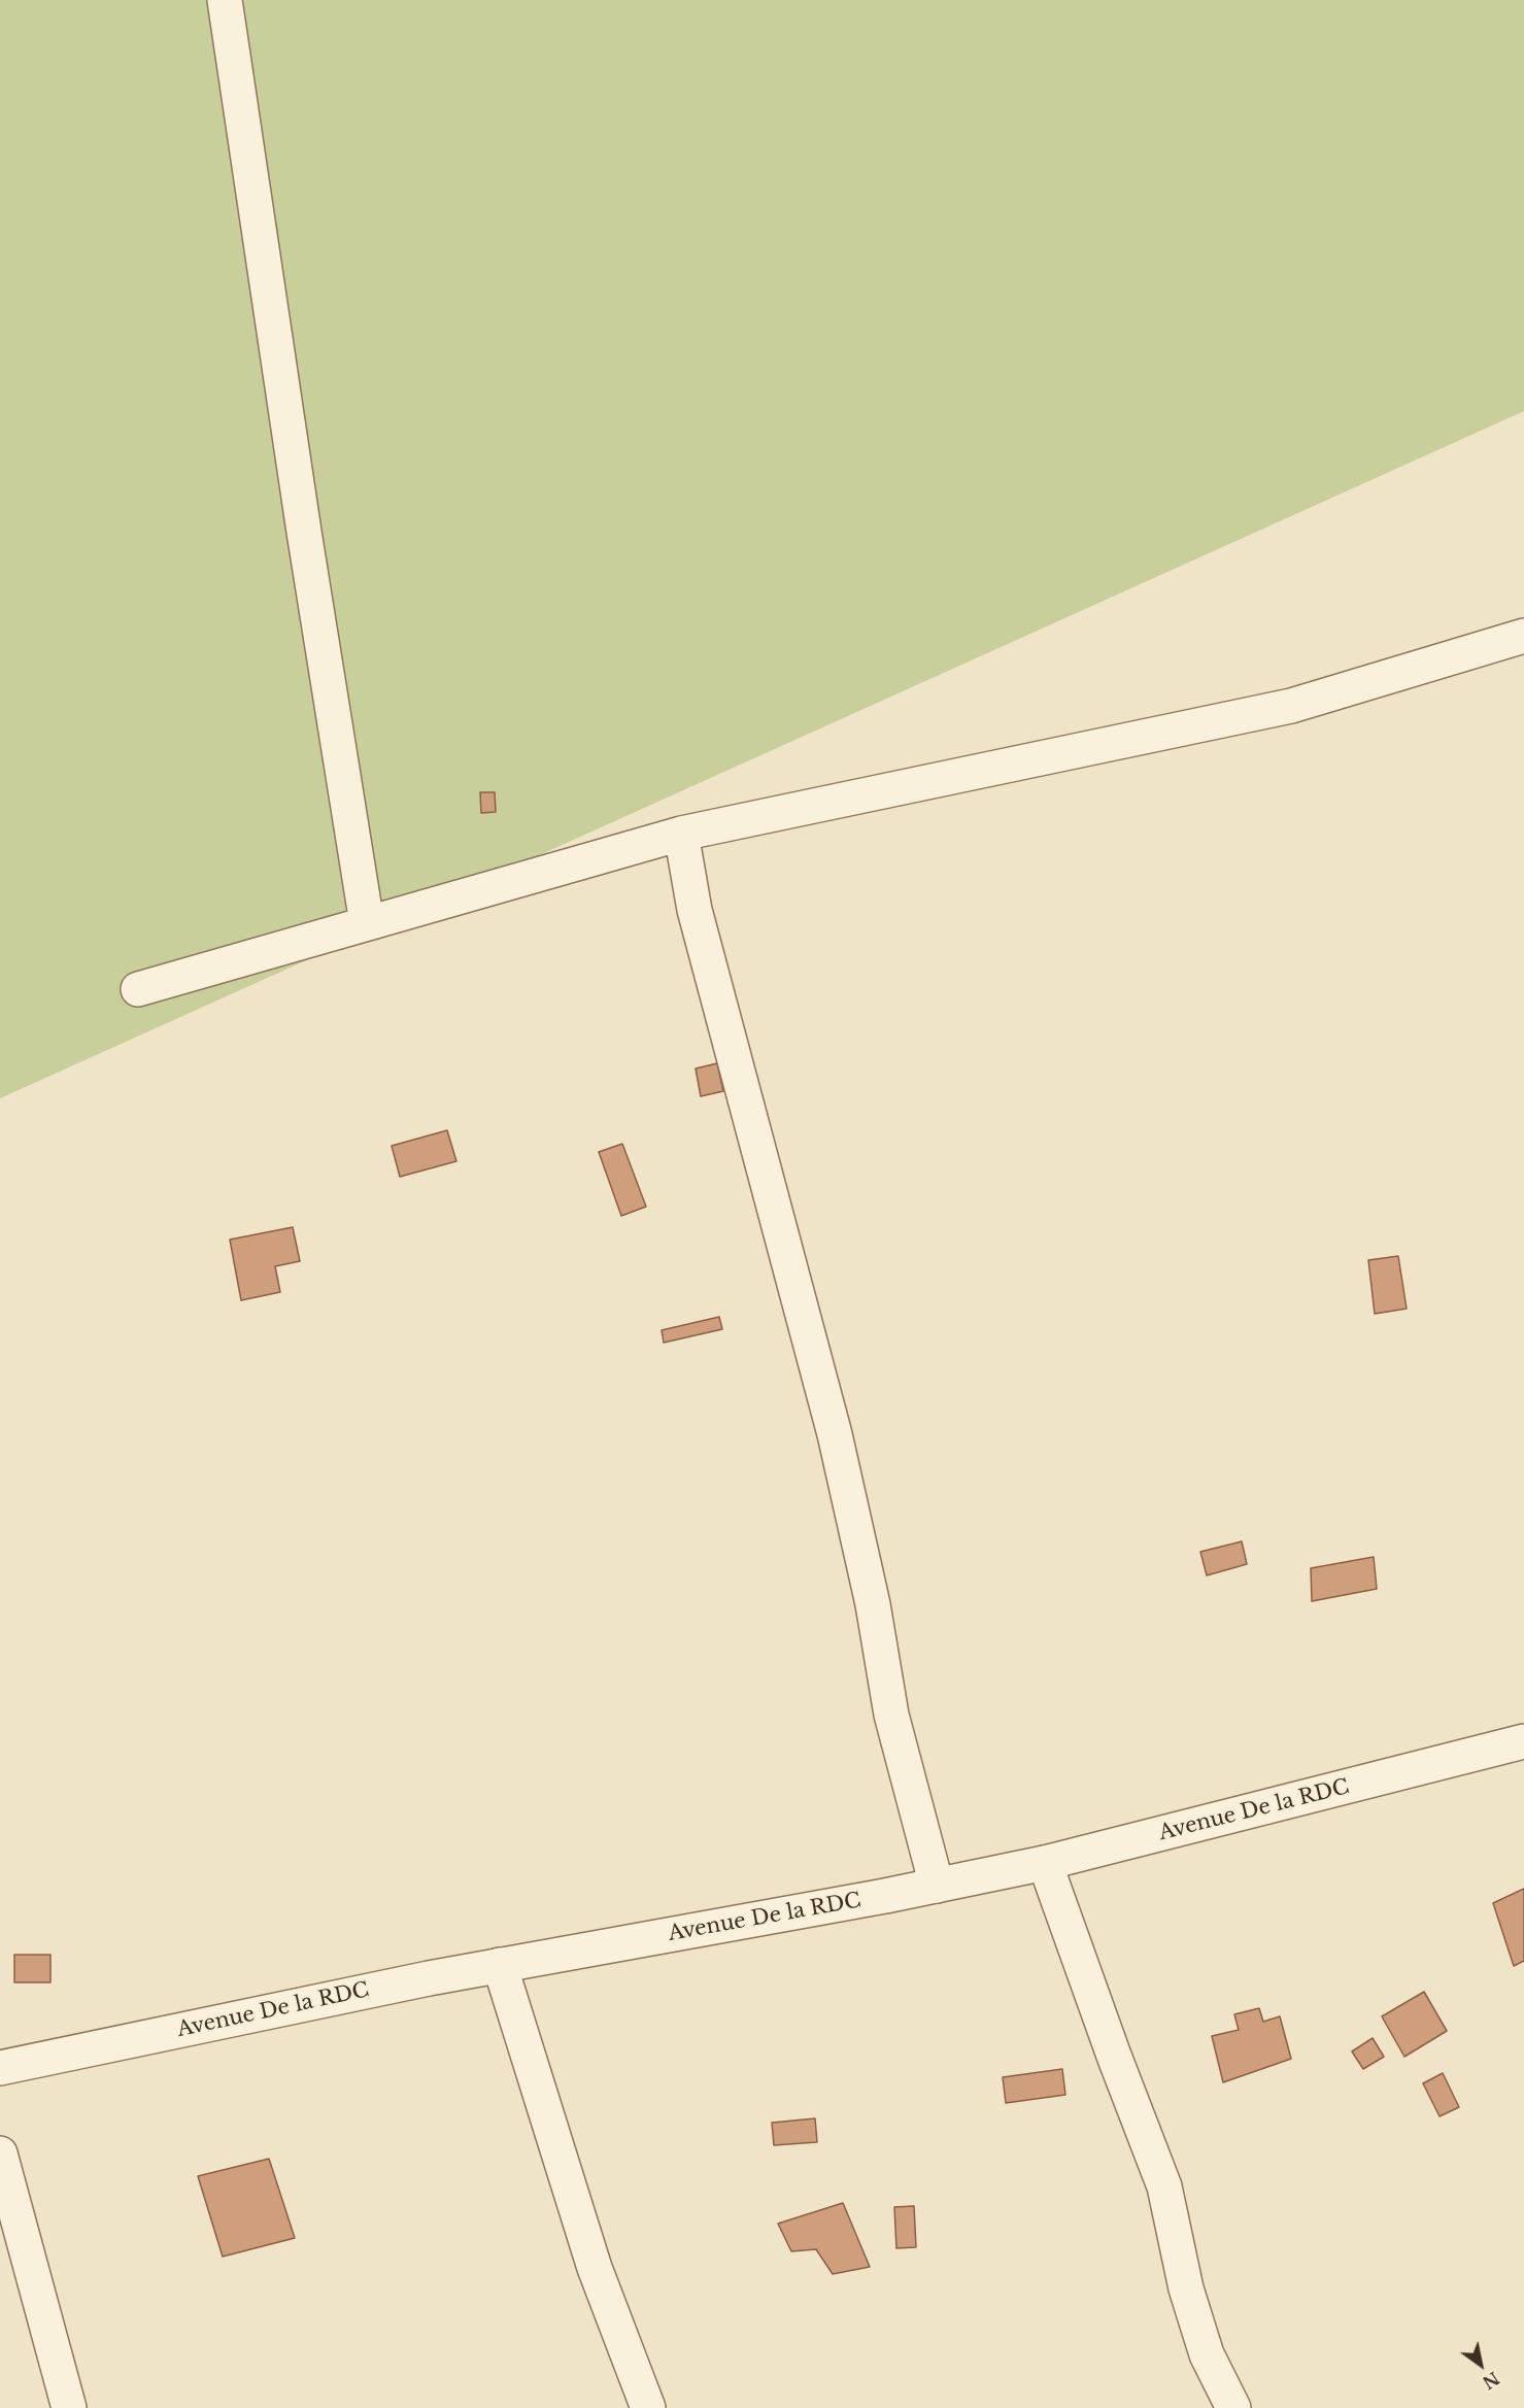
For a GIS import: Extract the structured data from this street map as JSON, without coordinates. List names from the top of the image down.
{
  "streets": {
    "street": ["Avenue De la RDC"]
  },
  "north": "bottom right"
}
